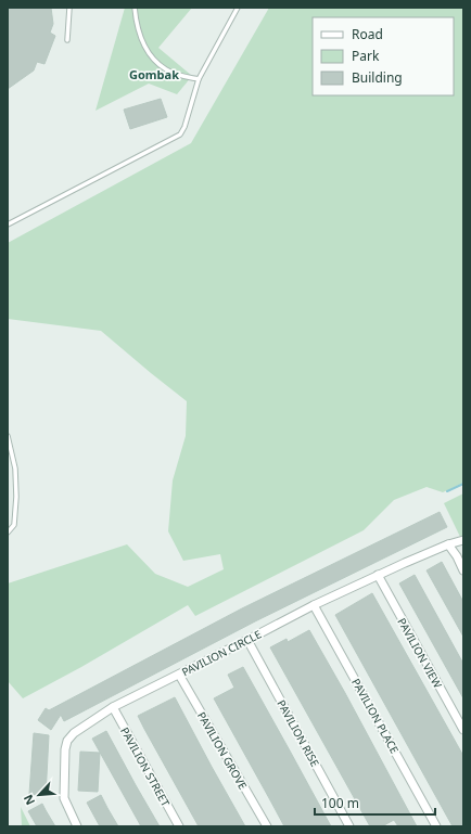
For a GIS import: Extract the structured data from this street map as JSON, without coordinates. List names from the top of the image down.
{
  "streets": {
    "street": [
      "PAVILION CIRCLE",
      "PAVILION VIEW",
      "PAVILION PLACE",
      "PAVILION RISE",
      "PAVILION GROVE",
      "PAVILION STREET"
    ]
  },
  "crossings": [
    ["PAVILION CIRCLE", "PAVILION VIEW"],
    ["PAVILION CIRCLE", "PAVILION PLACE"],
    ["PAVILION CIRCLE", "PAVILION RISE"],
    ["PAVILION CIRCLE", "PAVILION GROVE"],
    ["PAVILION CIRCLE", "PAVILION STREET"]
  ],
  "districts": ["Gombak"],
  "legend": ["Road", "Park", "Building"],
  "scale_bar": "100 m",
  "north": "bottom left"
}
